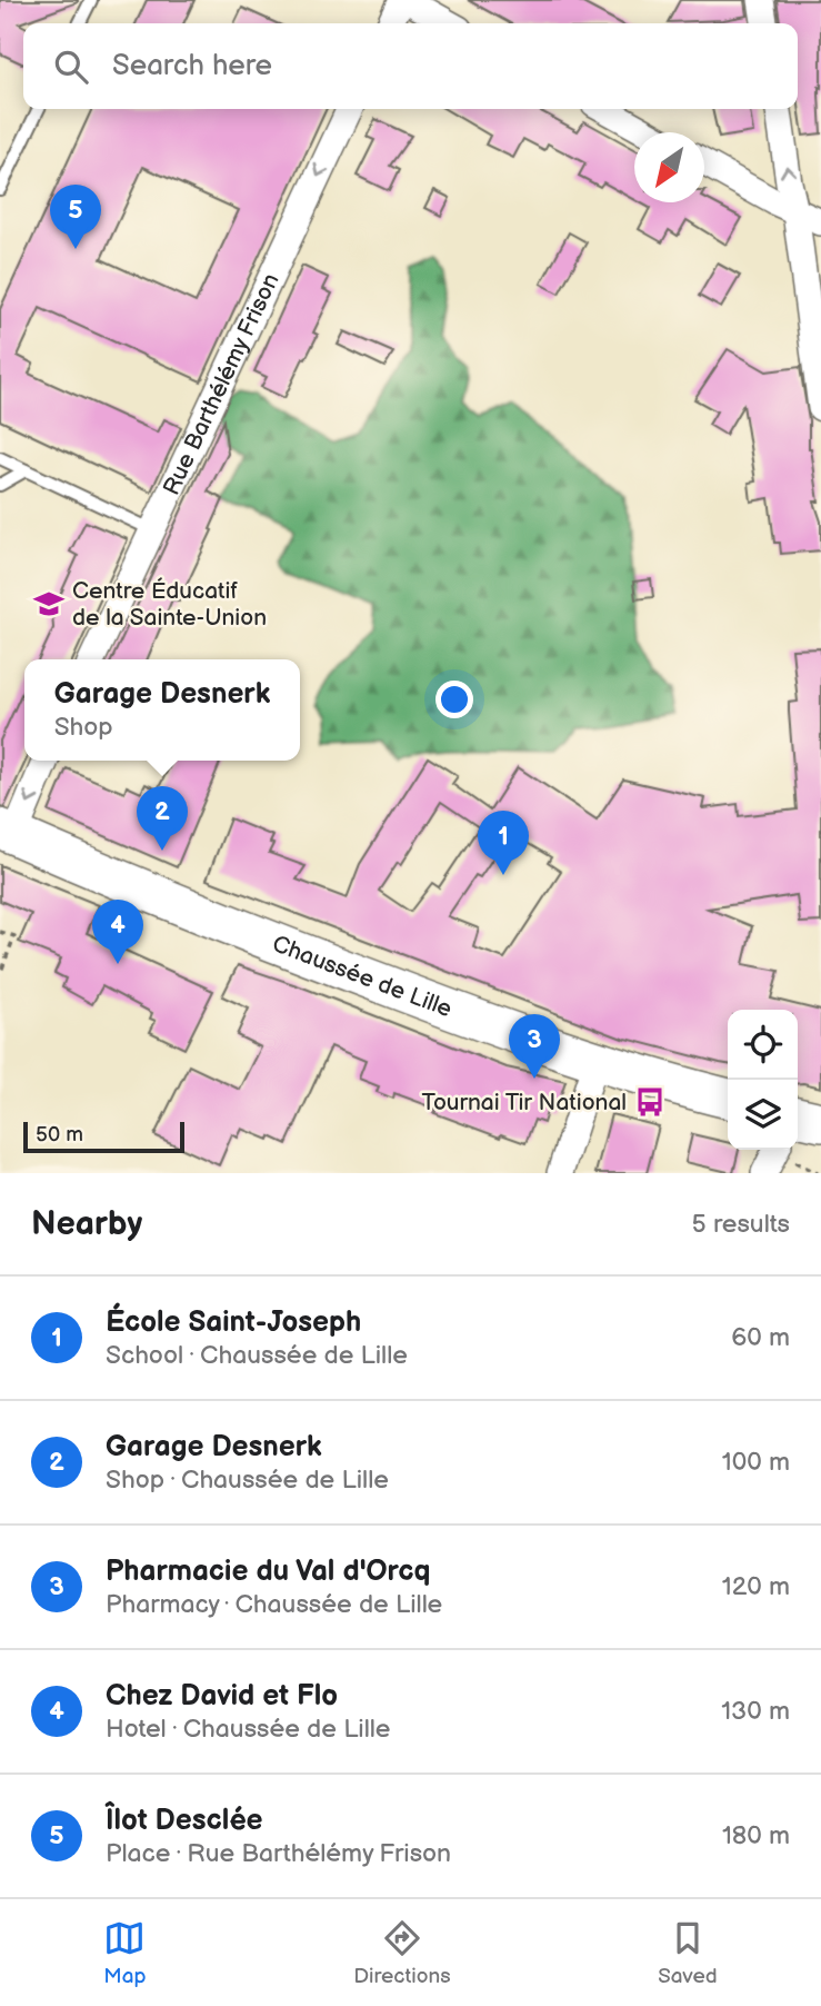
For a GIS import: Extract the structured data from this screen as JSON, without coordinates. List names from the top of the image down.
{
  "streets": {
    "main road": ["Chaussée de Lille"],
    "street": ["Rue Barthélémy Frison"]
  },
  "one_way": ["Rue Barthélémy Frison"],
  "places": {
    "school or university": ["Centre Éducatif de la Sainte-Union"],
    "bus stop": ["Tournai Tir National"]
  },
  "scale_bar": "50 m",
  "north": "bottom left",
  "page": {
    "search": "Search here",
    "pins": [
      "5",
      "2",
      "1",
      "4",
      "3"
    ],
    "popup": ["Garage Desnerk", "Shop"],
    "scale": "50 m",
    "heading": ["Nearby", "5 results"],
    "list": [
      {
        "mark": "1",
        "name": "École Saint-Joseph",
        "note": "School · Chaussée de Lille",
        "value": "60 m"
      },
      {
        "mark": "2",
        "name": "Garage Desnerk",
        "note": "Shop · Chaussée de Lille",
        "value": "100 m"
      },
      {
        "mark": "3",
        "name": "Pharmacie du Val d'Orcq",
        "note": "Pharmacy · Chaussée de Lille",
        "value": "120 m"
      },
      {
        "mark": "4",
        "name": "Chez David et Flo",
        "note": "Hotel · Chaussée de Lille",
        "value": "130 m"
      },
      {
        "mark": "5",
        "name": "Îlot Desclée",
        "note": "Place · Rue Barthélémy Frison",
        "value": "180 m"
      }
    ],
    "nav": ["Map", "Directions", "Saved"]
  }
}
